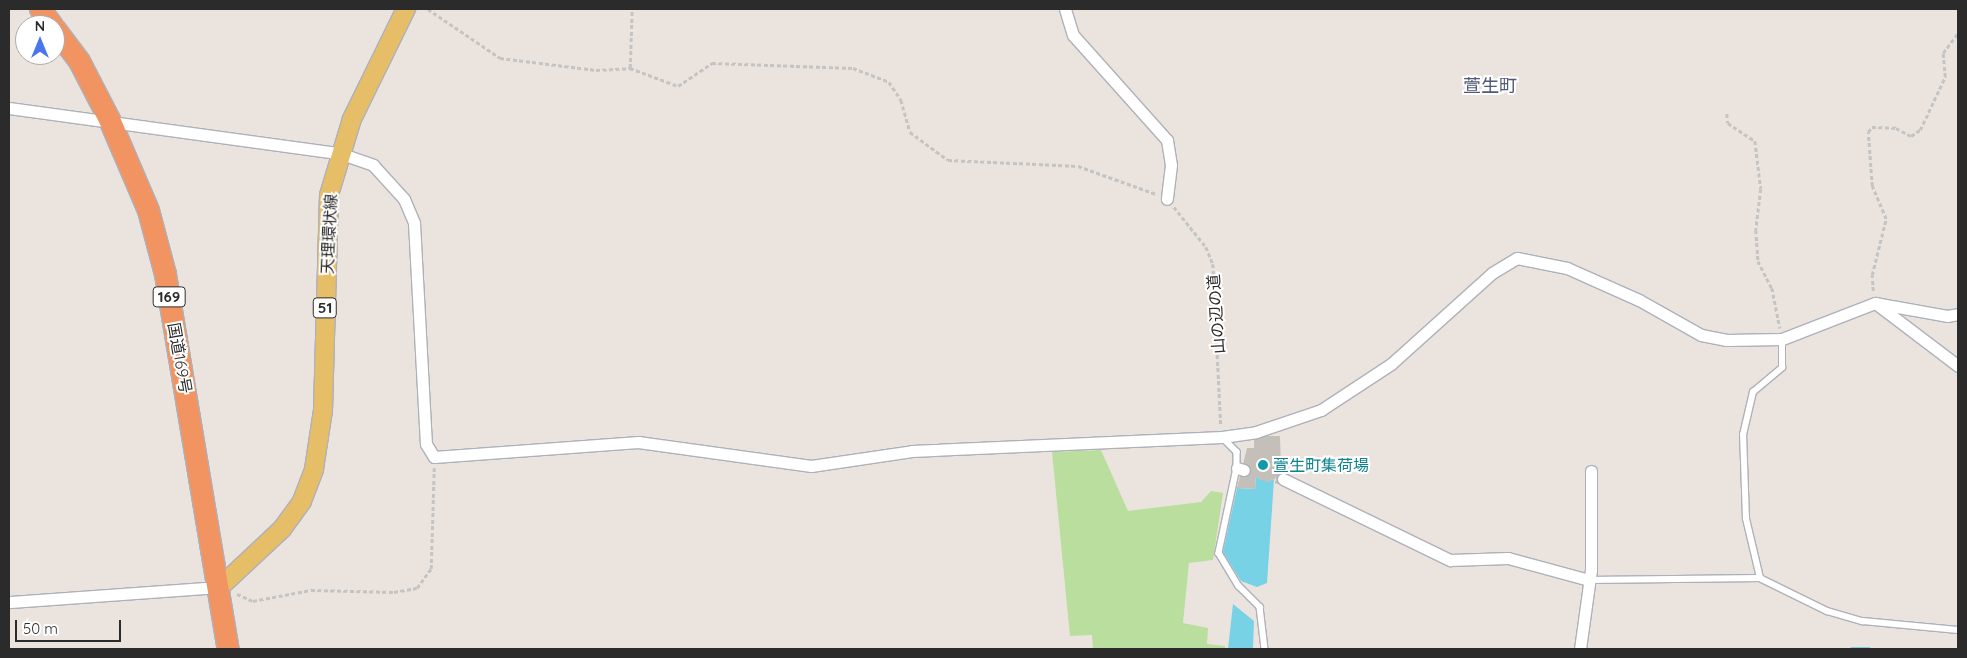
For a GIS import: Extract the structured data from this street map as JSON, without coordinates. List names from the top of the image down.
{
  "streets": {
    "highway": ["169", "国道169号"],
    "main road": ["天理環状線", "51"],
    "path": ["山の辺の道"]
  },
  "crossings": [
    ["天理環状線", "国道169号"]
  ],
  "districts": ["萱生町"],
  "places": ["萱生町集荷場"],
  "scale_bar": "50 m",
  "north": "top"
}
